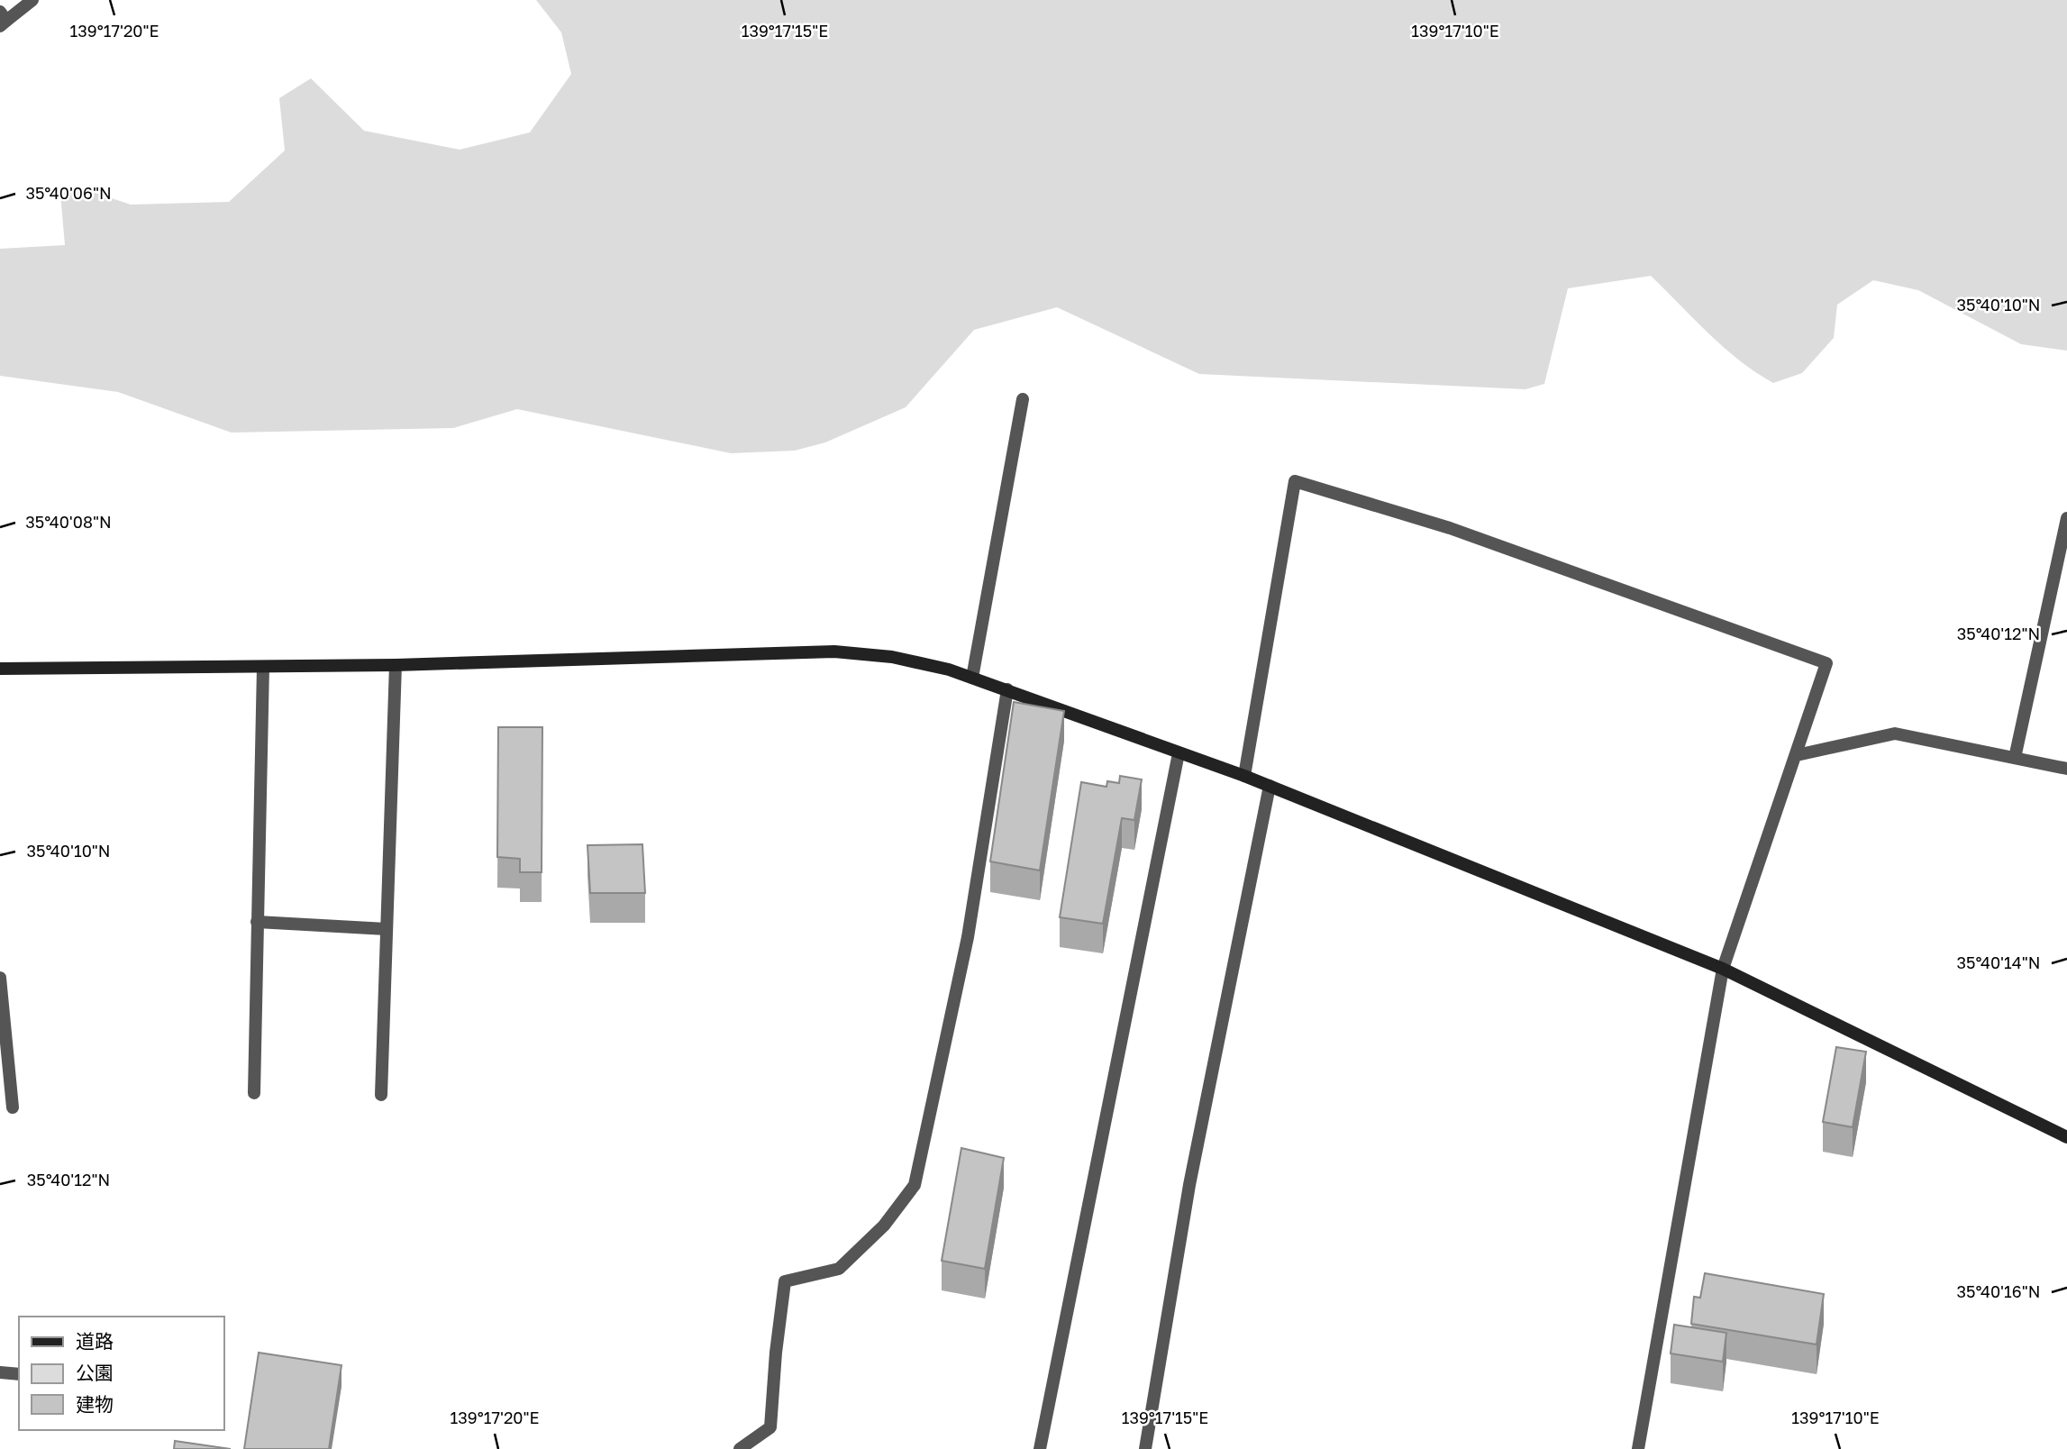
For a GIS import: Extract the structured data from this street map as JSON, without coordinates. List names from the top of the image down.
{
  "legend": ["道路", "公園", "建物"],
  "coordinates": [
    "139°17'20\"E",
    "139°17'15\"E",
    "139°17'10\"E",
    "35°40'06\"N",
    "35°40'10\"N",
    "35°40'08\"N",
    "35°40'12\"N",
    "35°40'14\"N",
    "35°40'16\"N"
  ]
}
